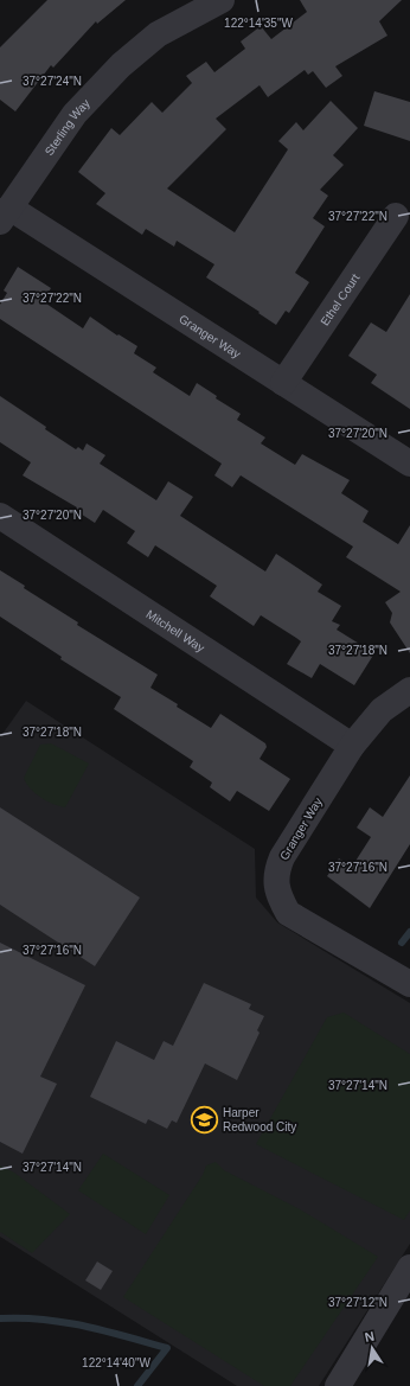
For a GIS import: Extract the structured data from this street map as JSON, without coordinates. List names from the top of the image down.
{
  "streets": {
    "street": [
      "Sterling Way",
      "Ethel Court",
      "Granger Way",
      "Mitchell Way"
    ]
  },
  "crossings": [
    ["Sterling Way", "Granger Way"],
    ["Ethel Court", "Granger Way"],
    ["Granger Way", "Mitchell Way"]
  ],
  "places": {
    "school or university": ["Harper Redwood City"]
  },
  "north": "top",
  "coordinates": [
    "122°14'35\"W",
    "37°27'24\"N",
    "37°27'22\"N",
    "37°27'20\"N",
    "37°27'18\"N",
    "37°27'16\"N",
    "37°27'14\"N",
    "37°27'12\"N",
    "122°14'40\"W"
  ]
}
